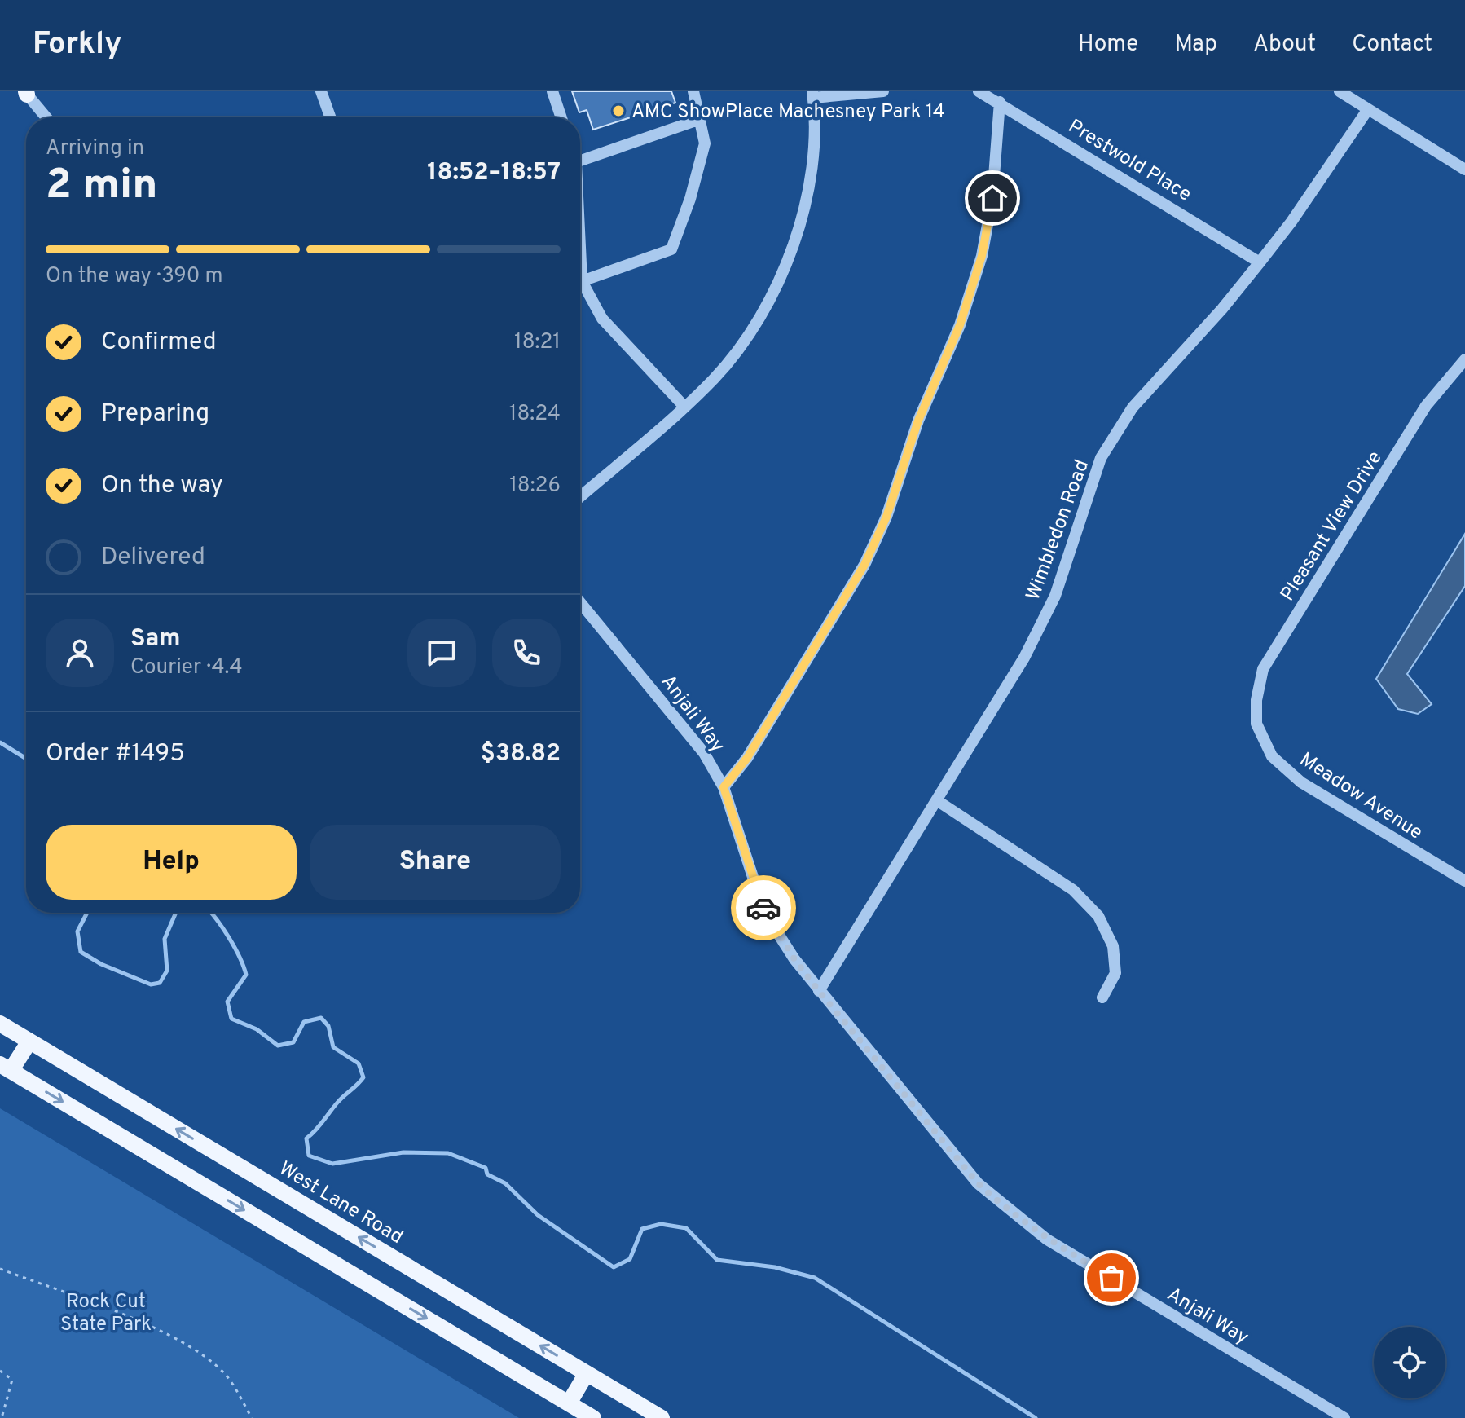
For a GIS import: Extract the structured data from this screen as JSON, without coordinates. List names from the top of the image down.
{
  "streets": {
    "main road": ["West Lane Road"],
    "street": [
      "Prestwold Place",
      "Pleasant View Drive",
      "Wimbledon Road",
      "Anjali Way",
      "Meadow Avenue"
    ]
  },
  "crossings": [
    ["Prestwold Place", "Wimbledon Road"],
    ["Pleasant View Drive", "Meadow Avenue"],
    ["Wimbledon Road", "Anjali Way"]
  ],
  "parks": ["Rock Cut State Park"],
  "places": ["AMC ShowPlace Machesney Park 14"],
  "page": {
    "header": "Forkly",
    "nav": [
      "Home",
      "Map",
      "About",
      "Contact"
    ],
    "heading": ["2 min", "Arriving in", "18:52–18:57"],
    "panel": [
      "Sam",
      "Courier · 4.4",
      "Order #1495",
      "$38.82"
    ],
    "bar": "On the way · 390 m",
    "list": [
      ["Confirmed", "18:21"],
      ["Preparing", "18:24"],
      ["On the way", "18:26"],
      "Delivered"
    ],
    "buttons": ["Help", "Share"]
  }
}
